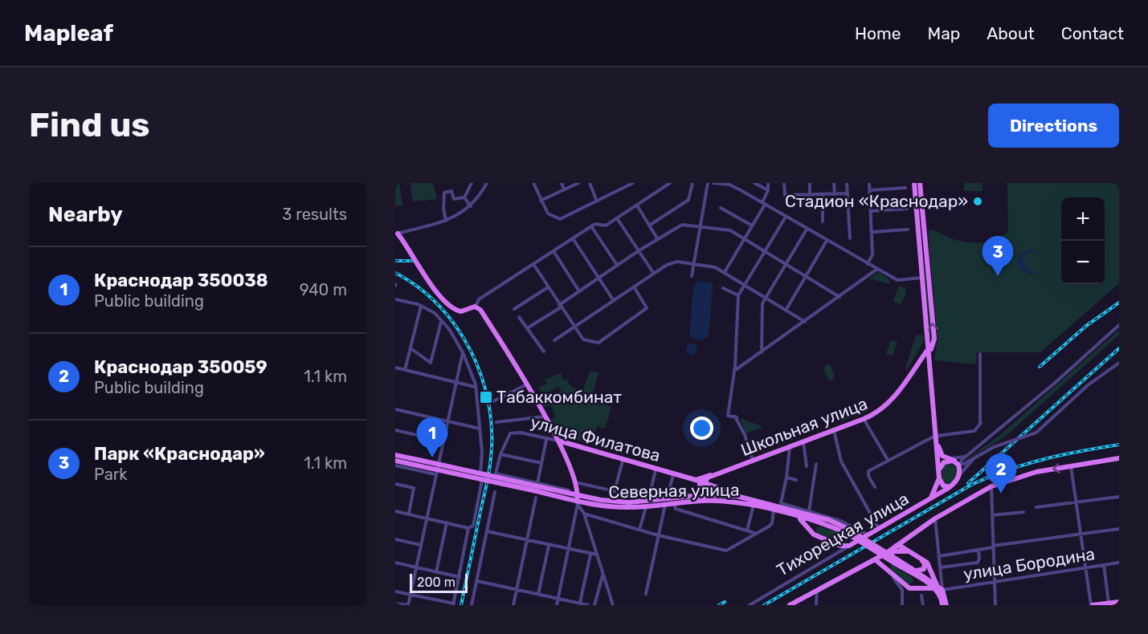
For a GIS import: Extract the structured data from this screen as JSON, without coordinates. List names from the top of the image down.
{
  "streets": {
    "main road": [
      "Школьная улица",
      "улица Филатова",
      "Северная улица",
      "Тихорецкая улица"
    ],
    "street": ["улица Бородина"]
  },
  "crossings": [
    ["Школьная улица", "улица Филатова"],
    ["улица Филатова", "Северная улица"],
    ["Северная улица", "улица Бородина"]
  ],
  "places": {
    "other": ["Стадион «Краснодар»"],
    "transit": ["Табаккомбинат"]
  },
  "scale_bar": "200 m",
  "page": {
    "header": "Mapleaf",
    "nav": [
      "Home",
      "Map",
      "About",
      "Contact"
    ],
    "buttons": "Directions",
    "title": "Find us",
    "heading": ["Nearby", "3 results"],
    "map_buttons": ["+", "−"],
    "pins": ["3", "1", "2"],
    "list": [
      {
        "mark": "1",
        "name": "Краснодар 350038",
        "note": "Public building",
        "value": "940 m"
      },
      {
        "mark": "2",
        "name": "Краснодар 350059",
        "note": "Public building",
        "value": "1.1 km"
      },
      {
        "mark": "3",
        "name": "Парк «Краснодар»",
        "note": "Park",
        "value": "1.1 km"
      }
    ],
    "scale": "200 m"
  }
}
